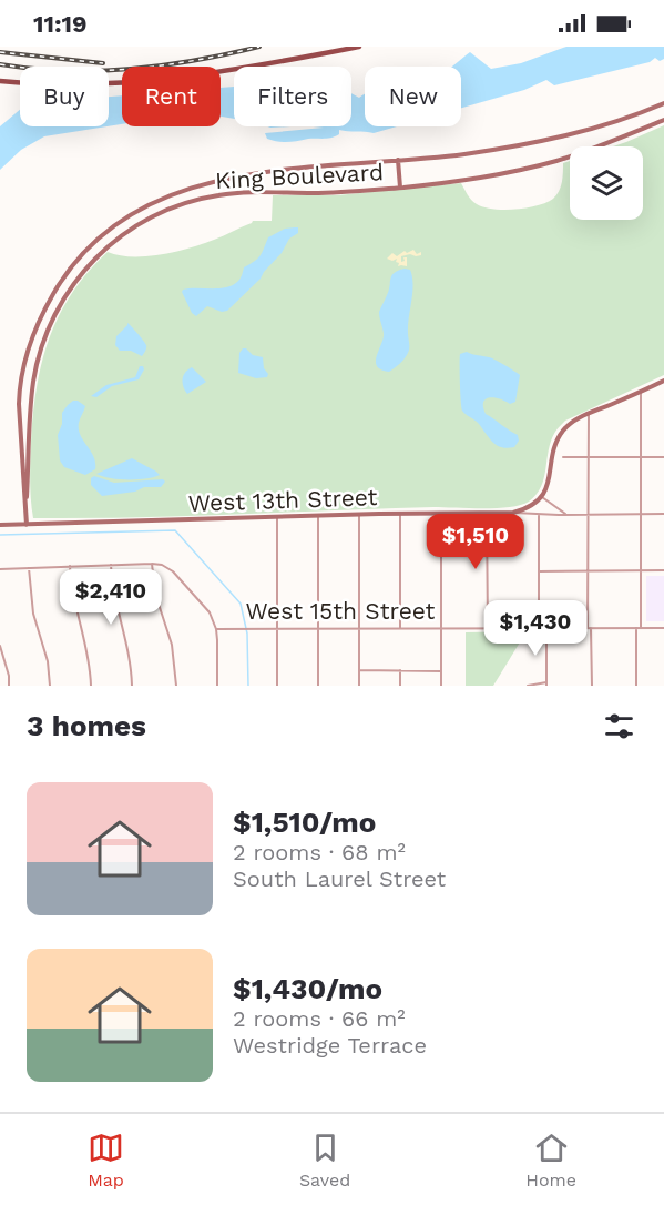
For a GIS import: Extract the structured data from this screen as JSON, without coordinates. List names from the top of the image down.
{
  "streets": {
    "street": ["King Boulevard", "West 13th Street", "West 15th Street"]
  },
  "crossings": [
    ["King Boulevard", "West 13th Street"]
  ],
  "page": {
    "status": "11:19",
    "chip": [
      "Buy",
      "Rent",
      "Filters",
      "New"
    ],
    "price": ["$1,510", "$2,410", "$1,430"],
    "heading": "3 homes",
    "list": [
      {
        "name": "$1,510/mo",
        "note": "2 rooms · 68 m² · South Laurel Street"
      },
      {
        "name": "$1,430/mo",
        "note": "2 rooms · 66 m² · Westridge Terrace"
      }
    ],
    "tabs": ["Map", "Saved", "Home"]
  }
}
